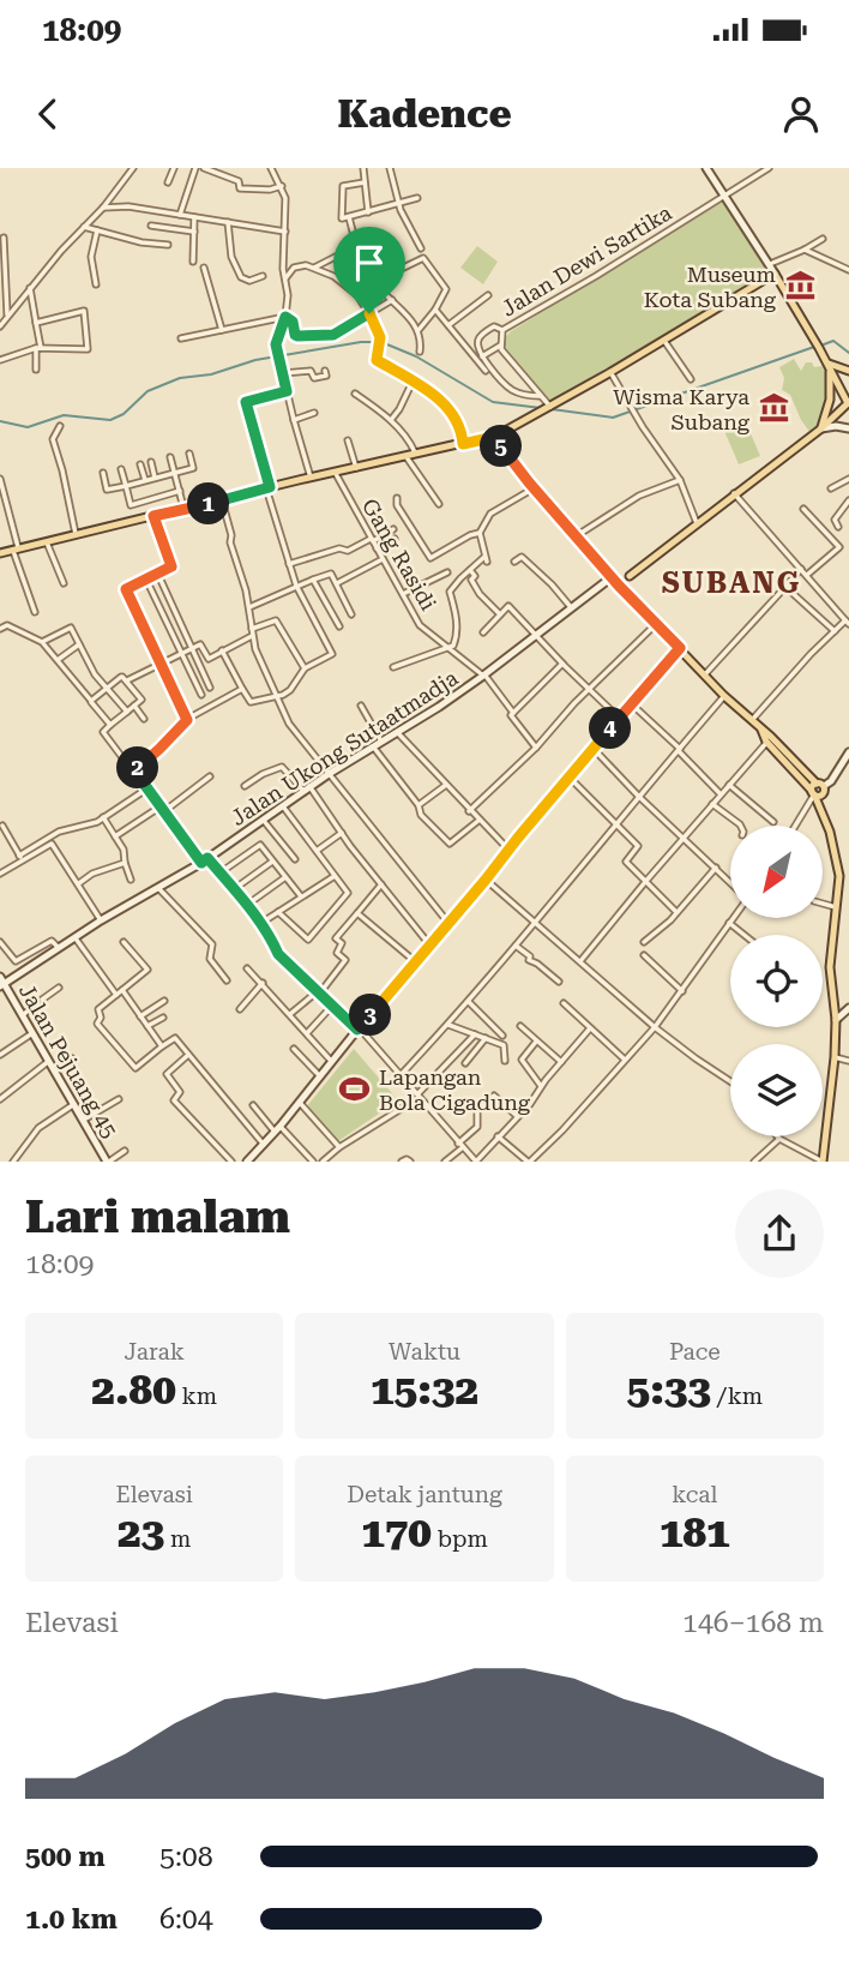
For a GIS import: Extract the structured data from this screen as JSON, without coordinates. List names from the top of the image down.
{
  "streets": {
    "main road": ["Jalan Ukong Sutaatmadja", "Jalan Pejuang 45"],
    "street": ["Jalan Dewi Sartika", "Gang Rasidi"]
  },
  "crossings": [
    ["Gang Rasidi", "Jalan Ukong Sutaatmadja"],
    ["Jalan Ukong Sutaatmadja", "Jalan Pejuang 45"]
  ],
  "districts": ["SUBANG"],
  "places": {
    "museum": ["Museum Kota Subang", "Wisma Karya Subang"],
    "sports": ["Lapangan Bola Cigadung"]
  },
  "north": "bottom left",
  "page": {
    "status": "18:09",
    "header": "Kadence",
    "pins": [
      "5",
      "1",
      "4",
      "2",
      "3"
    ],
    "heading": ["Lari malam", "18:09"],
    "stats": [
      ["Jarak", "2.80 km"],
      ["Waktu", "15:32"],
      ["Pace", "5:33 /km"],
      ["Elevasi", "23 m"],
      ["Detak jantung", "170 bpm"],
      ["kcal", "181"]
    ],
    "chart": ["Elevasi", "146–168 m"],
    "list": [
      {
        "name": "500 m",
        "note": "5:08"
      },
      {
        "name": "1.0 km",
        "note": "6:04"
      }
    ]
  }
}
